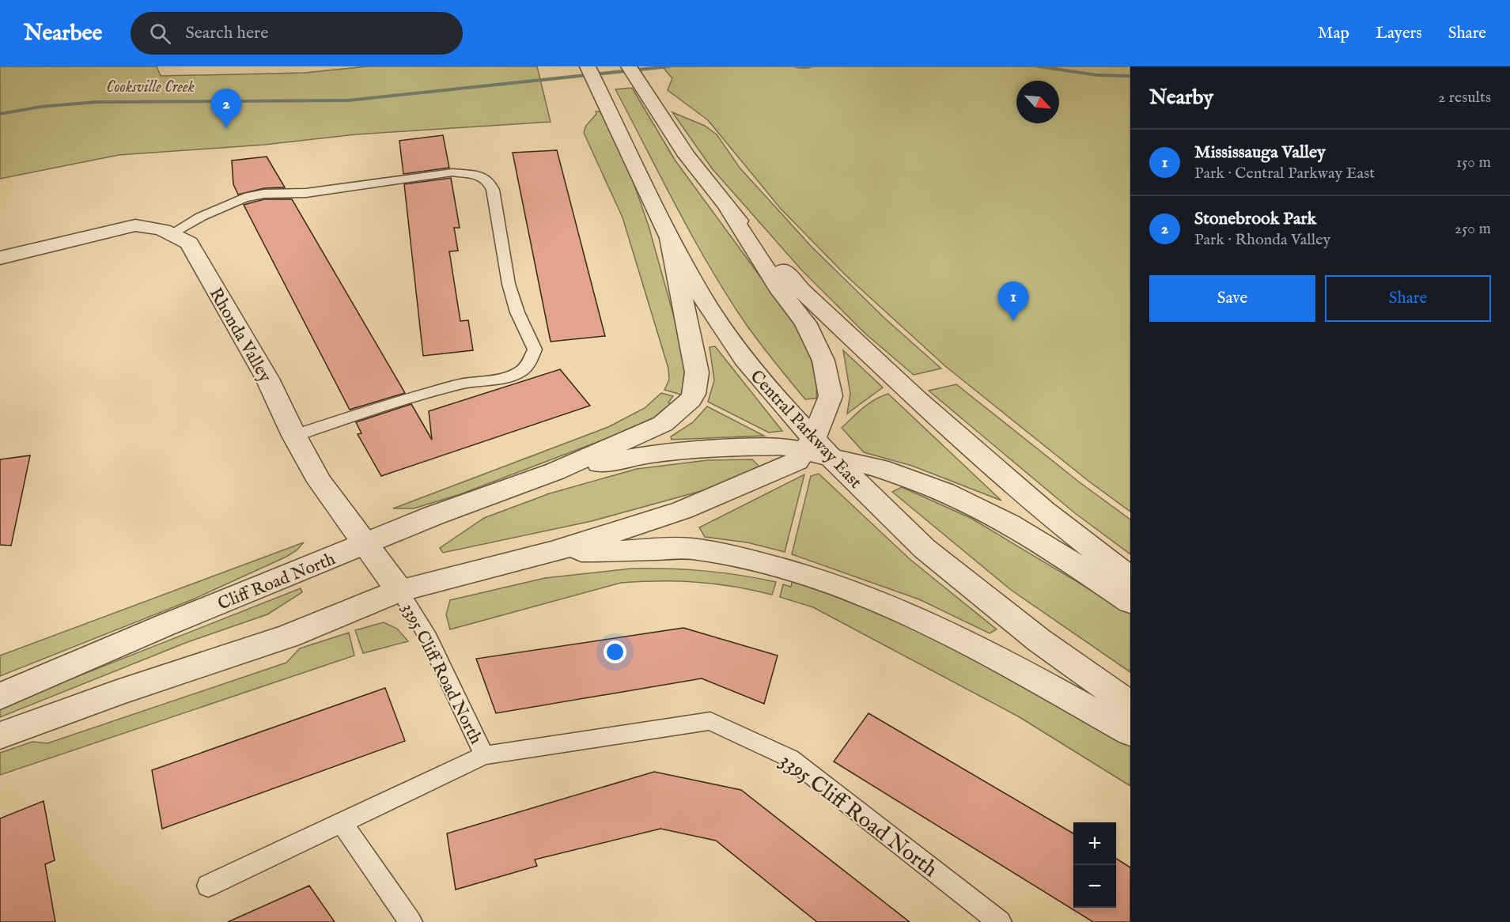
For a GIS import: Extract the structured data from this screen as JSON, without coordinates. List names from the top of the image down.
{
  "streets": {
    "street": ["Rhonda Valley", "Central Parkway East", "Cliff Road North"],
    "lane": ["3395 Cliff Road North"]
  },
  "crossings": [
    ["Rhonda Valley", "Cliff Road North"],
    ["Rhonda Valley", "3395 Cliff Road North"]
  ],
  "water": ["Cooksville Creek"],
  "north": "bottom right",
  "page": {
    "header": "Nearbee",
    "search": "Search here",
    "nav": ["Map", "Layers", "Share"],
    "heading": ["Nearby", "2 results"],
    "pins": ["2", "1"],
    "list": [
      {
        "mark": "1",
        "name": "Mississauga Valley",
        "note": "Park · Central Parkway East",
        "value": "150 m"
      },
      {
        "mark": "2",
        "name": "Stonebrook Park",
        "note": "Park · Rhonda Valley",
        "value": "250 m"
      }
    ],
    "buttons": ["Save", "Share"],
    "map_buttons": ["+", "−"]
  }
}
